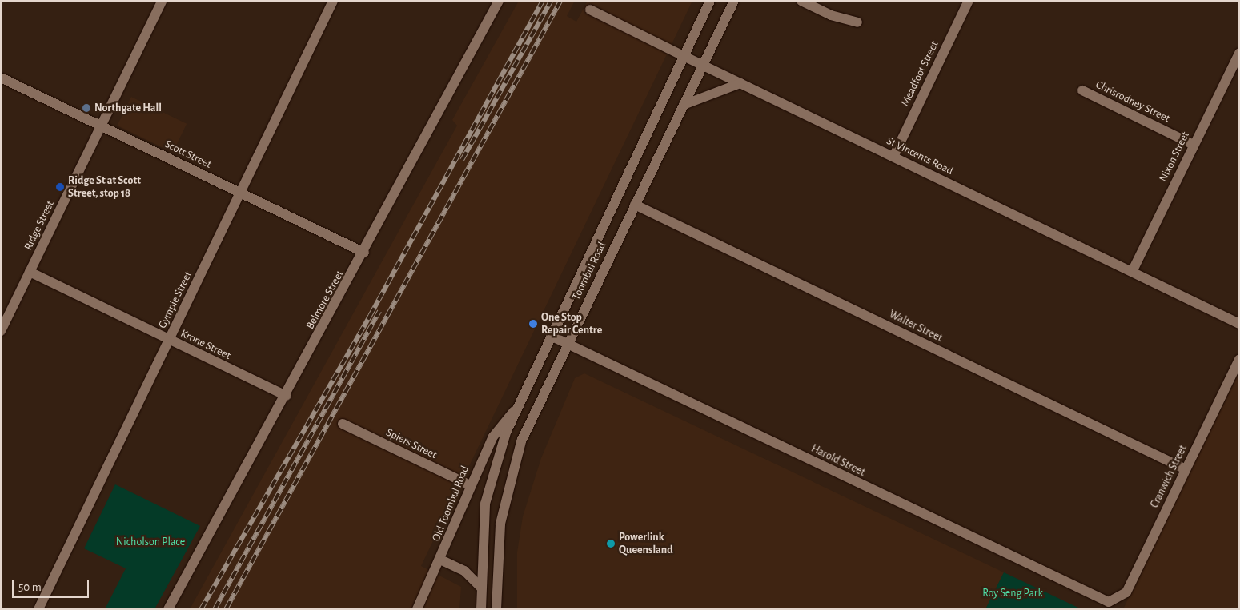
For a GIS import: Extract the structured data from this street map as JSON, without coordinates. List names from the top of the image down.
{
  "streets": {
    "street": [
      "Meadfoot Street",
      "Chrisrodney Street",
      "Scott Street",
      "St Vincents Road",
      "Nixon Street",
      "Ridge Street",
      "Toombul Road",
      "Gympie Street",
      "Belmore Street",
      "Walter Street",
      "Krone Street",
      "Spiers Street",
      "Harold Street",
      "Cranwich Street",
      "Old Toombul Road"
    ]
  },
  "crossings": [
    ["Meadfoot Street", "St Vincents Road"],
    ["Chrisrodney Street", "Nixon Street"],
    ["Scott Street", "Ridge Street"],
    ["Scott Street", "Gympie Street"],
    ["Scott Street", "Belmore Street"],
    ["St Vincents Road", "Nixon Street"],
    ["St Vincents Road", "Toombul Road"],
    ["Ridge Street", "Krone Street"],
    ["Toombul Road", "Walter Street"],
    ["Toombul Road", "Harold Street"],
    ["Toombul Road", "Old Toombul Road"],
    ["Gympie Street", "Krone Street"],
    ["Belmore Street", "Krone Street"],
    ["Walter Street", "Cranwich Street"],
    ["Spiers Street", "Old Toombul Road"],
    ["Harold Street", "Cranwich Street"]
  ],
  "parks": ["Nicholson Place", "Roy Seng Park"],
  "places": [
    "Northgate Hall",
    "Ridge St at Scott Street, stop 18",
    "One Stop Repair Centre",
    "Powerlink Queensland"
  ],
  "scale_bar": "50 m"
}
